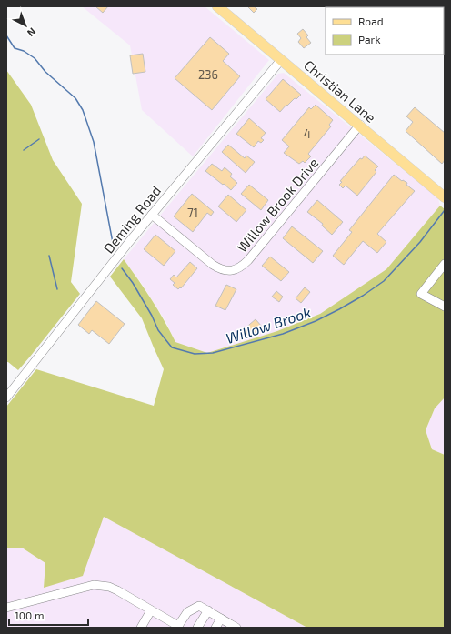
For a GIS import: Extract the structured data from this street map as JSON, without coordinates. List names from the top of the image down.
{
  "streets": {
    "main road": ["Christian Lane"],
    "street": ["Willow Brook Drive", "Deming Road"]
  },
  "crossings": [
    ["Christian Lane", "Willow Brook Drive"],
    ["Christian Lane", "Deming Road"],
    ["Willow Brook Drive", "Deming Road"]
  ],
  "water": ["Willow Brook"],
  "house_numbers": ["236", "4", "71"],
  "legend": ["Road", "Park"],
  "scale_bar": "100 m",
  "north": "bottom right"
}
